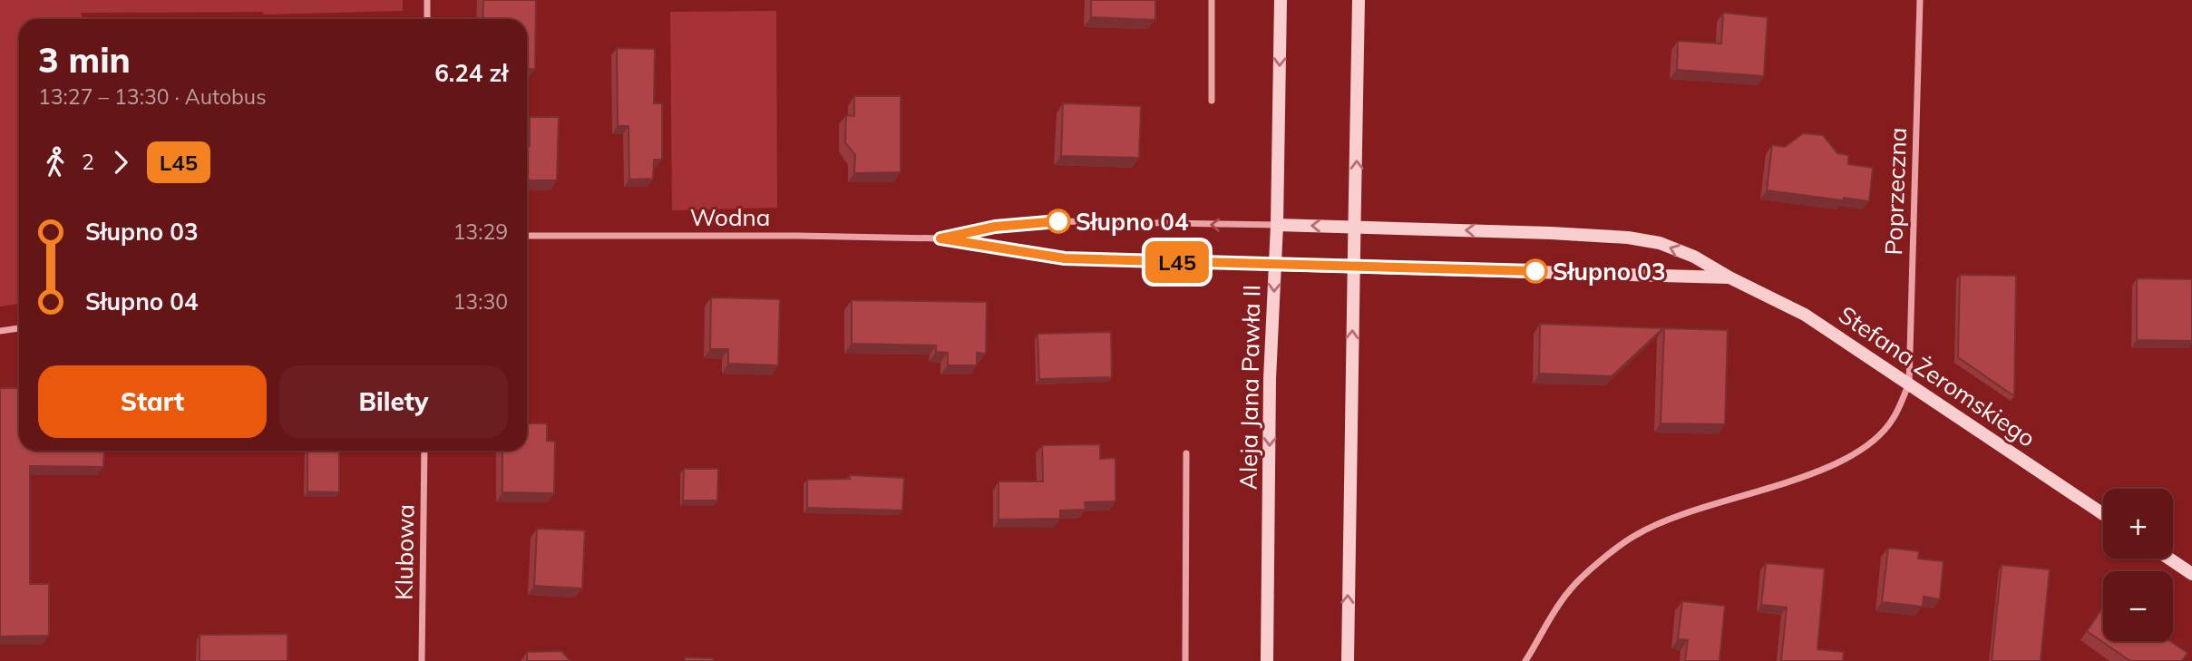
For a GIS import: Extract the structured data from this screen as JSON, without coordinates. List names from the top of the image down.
{
  "streets": {
    "street": [
      "Poprzeczna",
      "Wodna",
      "Stefana Żeromskiego",
      "Aleja Jana Pawła II",
      "Klubowa"
    ]
  },
  "crossings": [
    ["Poprzeczna", "Stefana Żeromskiego"],
    ["Wodna", "Stefana Żeromskiego"],
    ["Wodna", "Aleja Jana Pawła II"],
    ["Stefana Żeromskiego", "Aleja Jana Pawła II"]
  ],
  "places": ["Słupno 04", "Słupno 03"],
  "lines": ["bus line L45"],
  "page": {
    "on_map": "L45",
    "heading": ["3 min", "13:27 – 13:30 · Autobus", "6.24 zł"],
    "legs": ["2", "L45"],
    "list": [
      {
        "name": "Słupno 03",
        "value": "13:29"
      },
      {
        "name": "Słupno 04",
        "value": "13:30"
      }
    ],
    "buttons": ["Start", "Bilety"],
    "map_buttons": ["+", "−"]
  }
}
